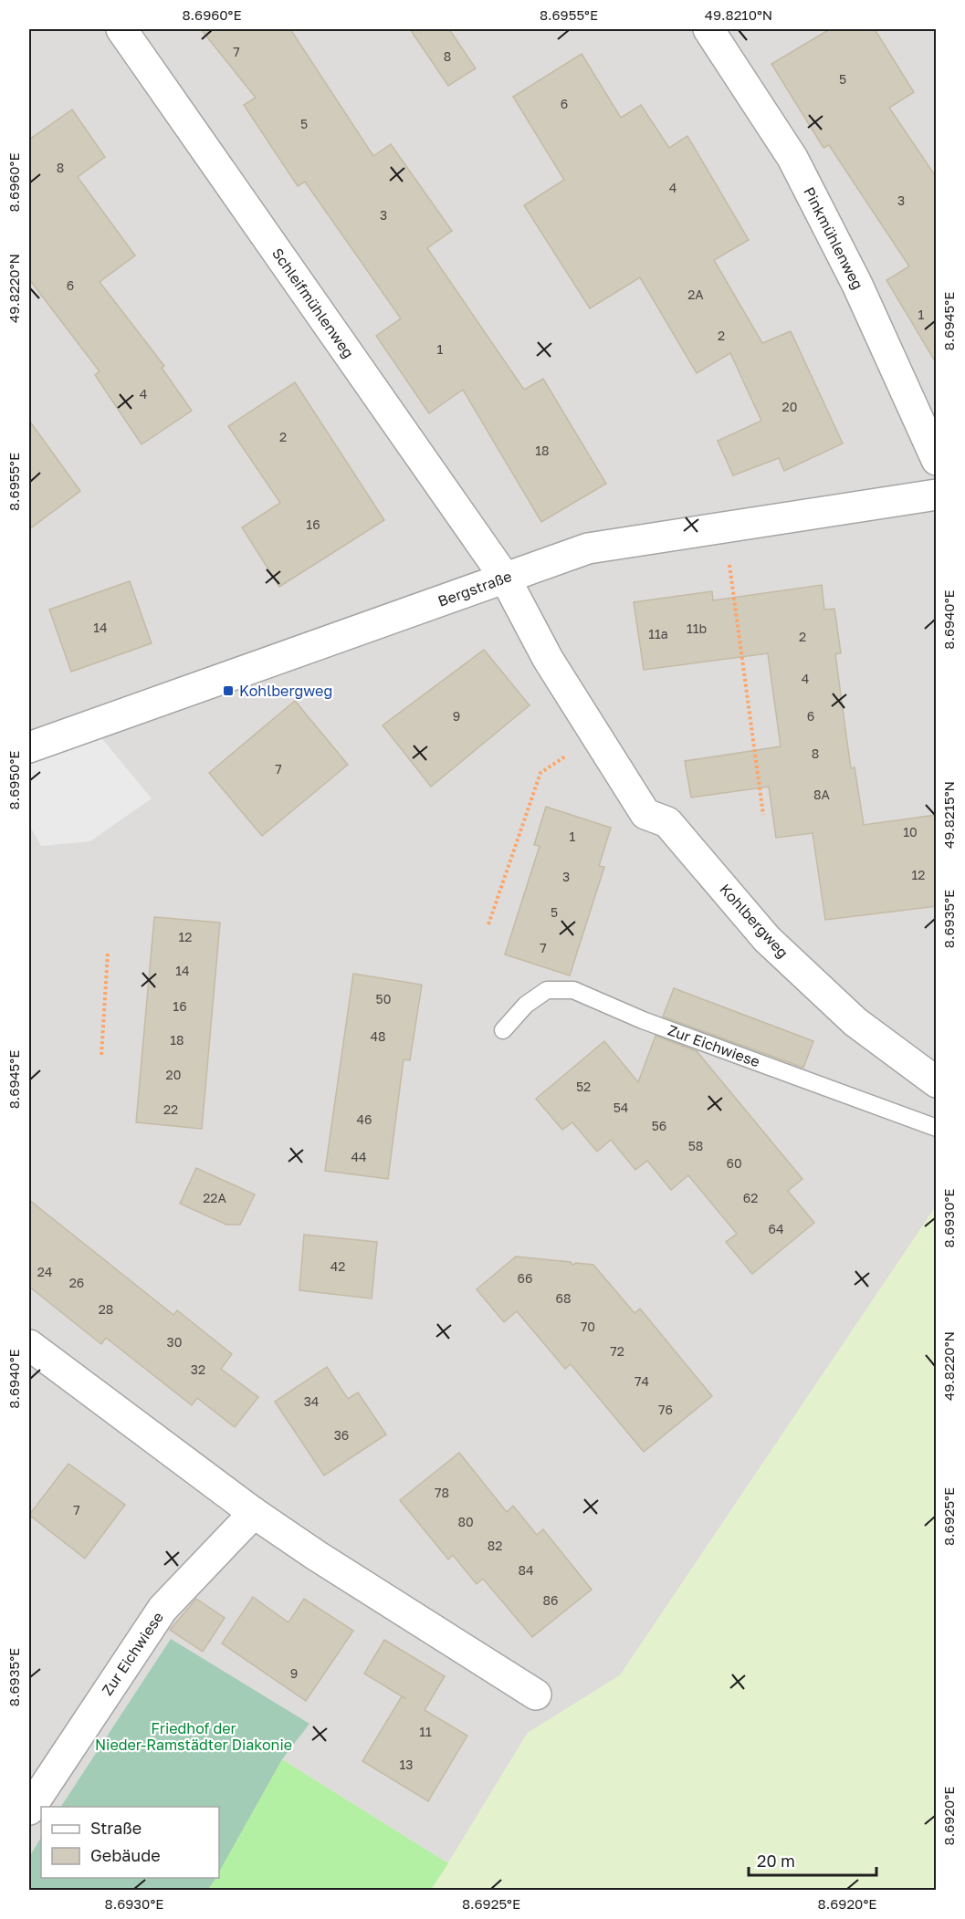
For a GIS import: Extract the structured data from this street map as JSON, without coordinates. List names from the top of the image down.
{
  "streets": {
    "street": [
      "Pinkmühlenweg",
      "Schleifmühlenweg",
      "Bergstraße",
      "Kohlbergweg",
      "Zur Eichwiese"
    ]
  },
  "crossings": [
    ["Schleifmühlenweg", "Bergstraße"],
    ["Schleifmühlenweg", "Kohlbergweg"],
    ["Bergstraße", "Kohlbergweg"]
  ],
  "parks": ["Friedhof der Nieder-Ramstädter Diakonie"],
  "places": {
    "transit": ["Kohlbergweg"]
  },
  "house_numbers": [
    "7",
    "8",
    "5",
    "6",
    "5",
    "8",
    "4",
    "3",
    "3",
    "6",
    "2A",
    "1",
    "2",
    "1",
    "4",
    "20",
    "2",
    "18",
    "16",
    "14",
    "11b",
    "11a",
    "2",
    "4",
    "9",
    "6",
    "8",
    "7",
    "8A",
    "10",
    "1",
    "12",
    "3",
    "5",
    "12",
    "7",
    "14",
    "50",
    "16",
    "48",
    "18",
    "20",
    "52",
    "54",
    "22",
    "46",
    "56",
    "58",
    "44",
    "60",
    "22A",
    "62",
    "64",
    "42",
    "24",
    "66",
    "26",
    "68",
    "28",
    "70",
    "30",
    "72",
    "32",
    "74",
    "34",
    "76",
    "36",
    "78",
    "7",
    "80",
    "82",
    "84",
    "86",
    "9",
    "11",
    "13"
  ],
  "legend": ["Straße", "Gebäude"],
  "scale_bar": "20 m",
  "coordinates": [
    "8.6960°E",
    "8.6955°E",
    "49.8210°N",
    "49.8220°N",
    "8.6945°E",
    "8.6940°E",
    "8.6950°E",
    "49.8215°N",
    "8.6935°E",
    "8.6930°E",
    "8.6925°E",
    "8.6920°E"
  ]
}
